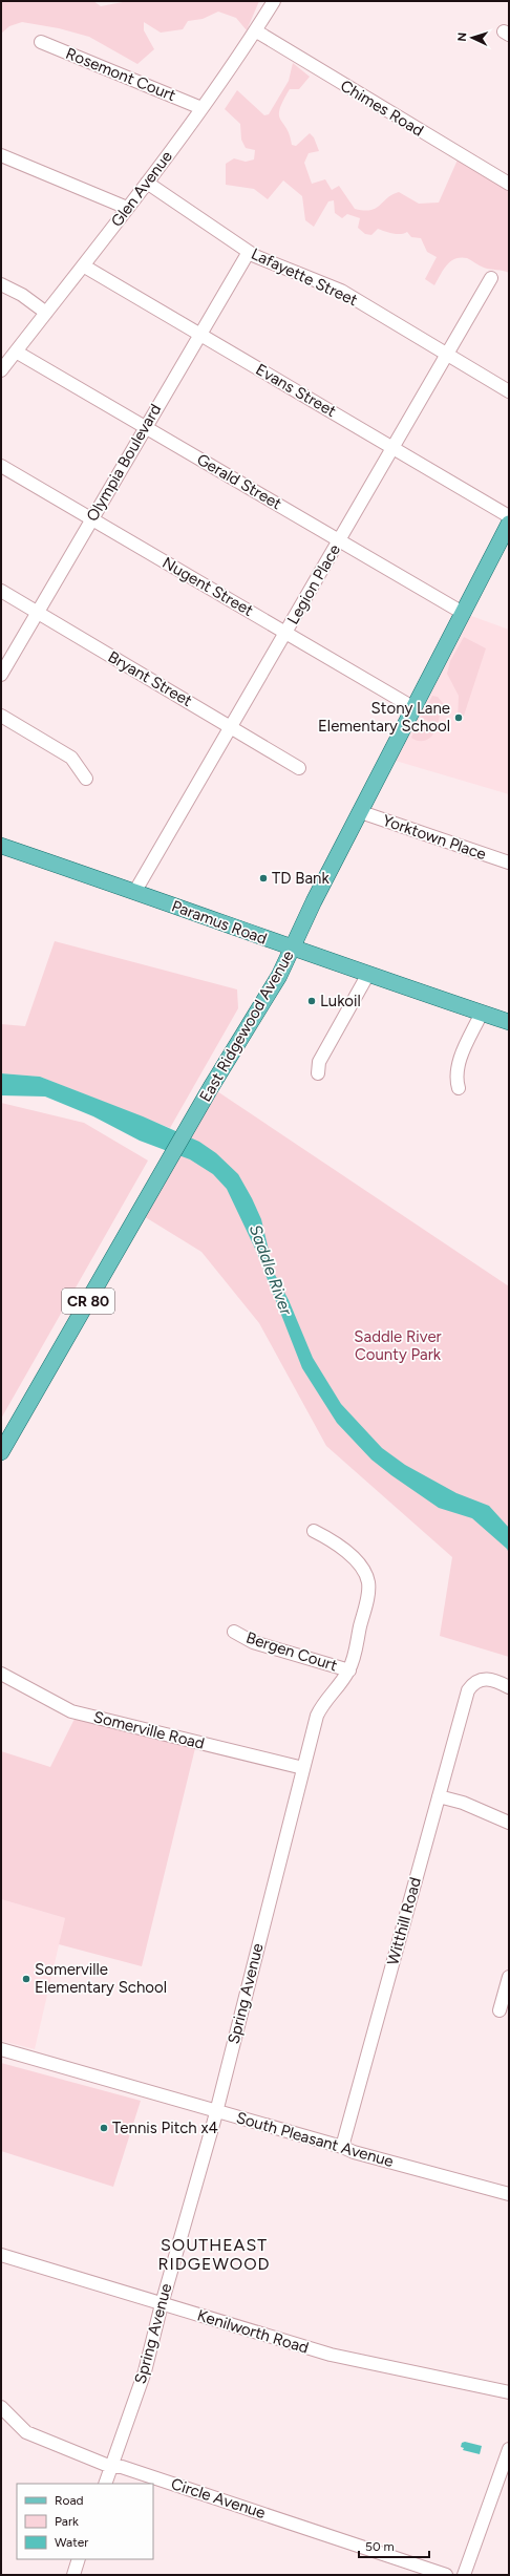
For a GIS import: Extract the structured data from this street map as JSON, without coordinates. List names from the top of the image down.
{
  "streets": {
    "main road": ["Paramus Road", "East Ridgewood Avenue", "CR 80"],
    "street": [
      "Rosemont Court",
      "Chimes Road",
      "Glen Avenue",
      "Lafayette Street",
      "Evans Street",
      "Olympia Boulevard",
      "Gerald Street",
      "Legion Place",
      "Nugent Street",
      "Bryant Street",
      "Yorktown Place",
      "Bergen Court",
      "Somerville Road",
      "Witthill Road",
      "Spring Avenue",
      "South Pleasant Avenue",
      "Kenilworth Road",
      "Circle Avenue"
    ]
  },
  "crossings": [
    ["Rosemont Court", "Glen Avenue"],
    ["Chimes Road", "Glen Avenue"],
    ["Glen Avenue", "Lafayette Street"],
    ["Glen Avenue", "Evans Street"],
    ["Glen Avenue", "Gerald Street"],
    ["Lafayette Street", "Olympia Boulevard"],
    ["Lafayette Street", "Legion Place"],
    ["Evans Street", "Olympia Boulevard"],
    ["Evans Street", "Legion Place"],
    ["Olympia Boulevard", "Gerald Street"],
    ["Olympia Boulevard", "Nugent Street"],
    ["Olympia Boulevard", "Bryant Street"],
    ["Gerald Street", "Legion Place"],
    ["Gerald Street", "East Ridgewood Avenue"],
    ["Legion Place", "Nugent Street"],
    ["Legion Place", "Bryant Street"],
    ["Legion Place", "Paramus Road"],
    ["Nugent Street", "East Ridgewood Avenue"],
    ["Yorktown Place", "East Ridgewood Avenue"],
    ["Paramus Road", "East Ridgewood Avenue"],
    ["Bergen Court", "Spring Avenue"],
    ["Somerville Road", "Spring Avenue"],
    ["Witthill Road", "South Pleasant Avenue"],
    ["Spring Avenue", "South Pleasant Avenue"],
    ["Spring Avenue", "Kenilworth Road"],
    ["Spring Avenue", "Circle Avenue"]
  ],
  "districts": ["SOUTHEAST RIDGEWOOD"],
  "water": ["Saddle River"],
  "parks": ["Saddle River County Park"],
  "places": [
    "Stony Lane Elementary School",
    "TD Bank",
    "Lukoil",
    "Somerville Elementary School",
    "Tennis Pitch x4"
  ],
  "legend": ["Road", "Park", "Water"],
  "scale_bar": "50 m",
  "north": "left"
}
